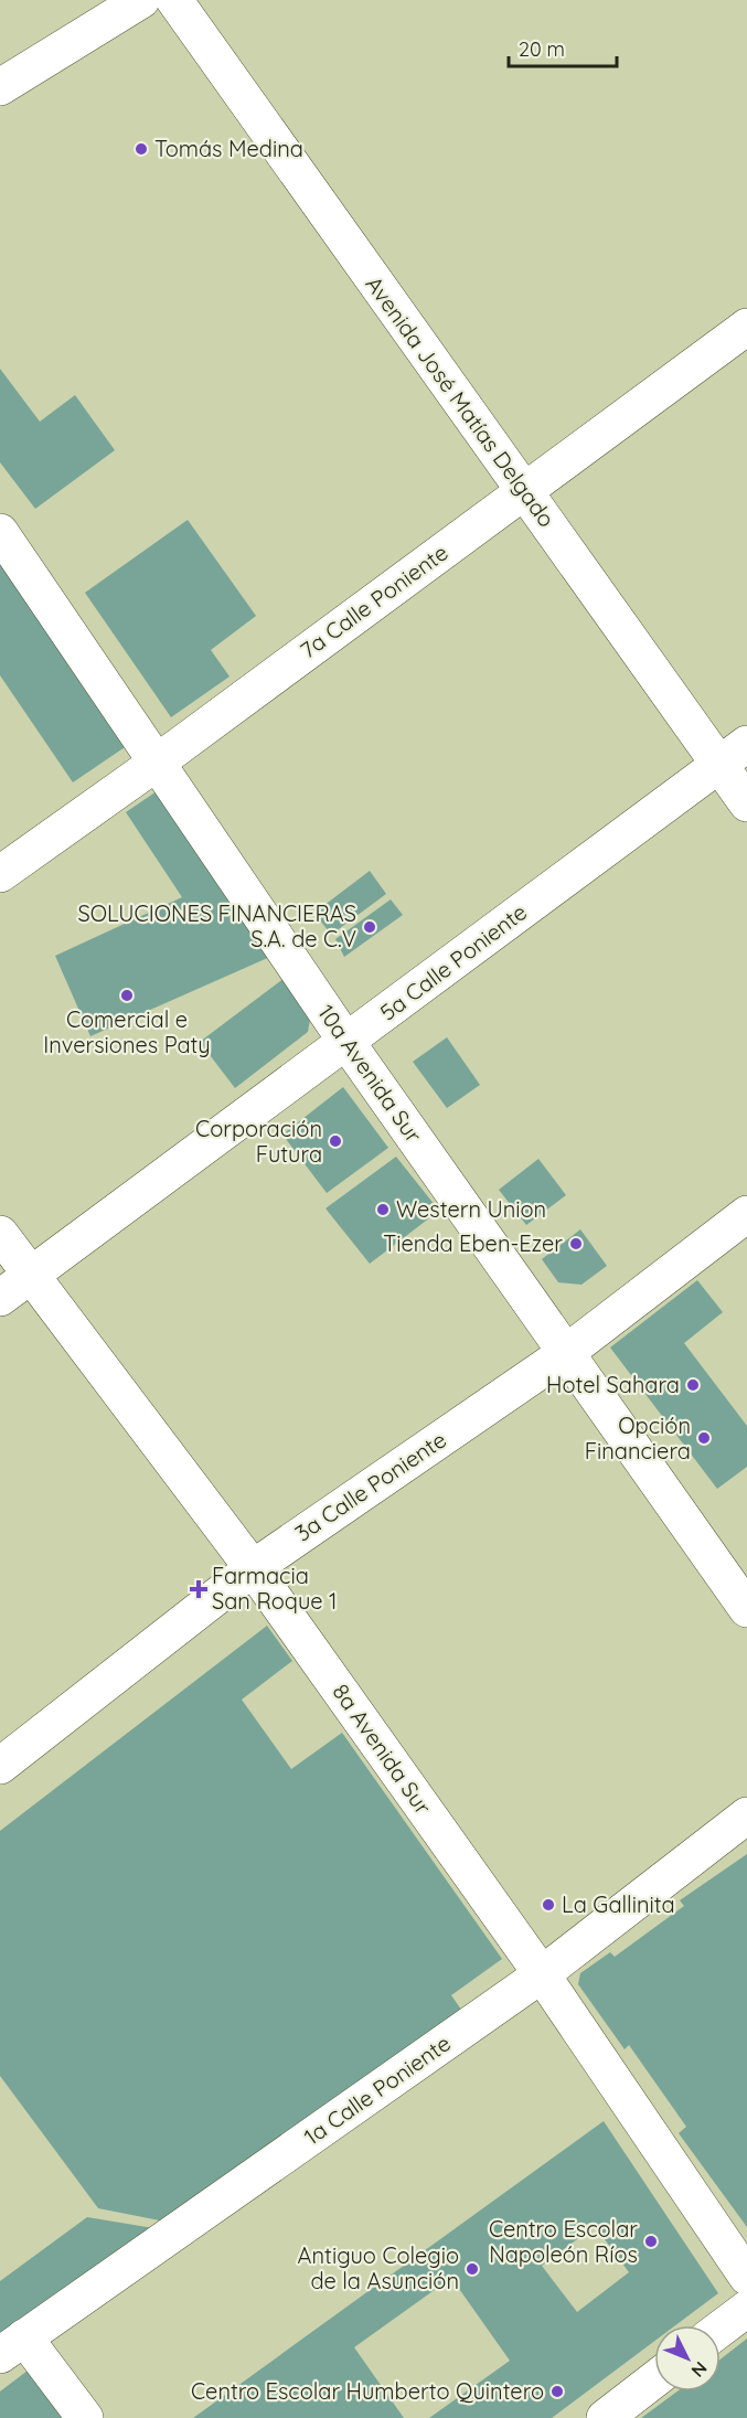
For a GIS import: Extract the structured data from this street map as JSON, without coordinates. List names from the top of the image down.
{
  "streets": {
    "street": [
      "Avenida José Matías Delgado",
      "7a Calle Poniente",
      "5a Calle Poniente",
      "10a Avenida Sur",
      "3a Calle Poniente",
      "8a Avenida Sur",
      "1a Calle Poniente"
    ]
  },
  "crossings": [
    ["Avenida José Matías Delgado", "7a Calle Poniente"],
    ["Avenida José Matías Delgado", "5a Calle Poniente"],
    ["7a Calle Poniente", "10a Avenida Sur"],
    ["5a Calle Poniente", "10a Avenida Sur"],
    ["5a Calle Poniente", "8a Avenida Sur"],
    ["10a Avenida Sur", "3a Calle Poniente"],
    ["3a Calle Poniente", "8a Avenida Sur"],
    ["8a Avenida Sur", "1a Calle Poniente"]
  ],
  "places": {
    "other": [
      "Tomás Medina",
      "SOLUCIONES FINANCIERAS S.A. de C.V",
      "Comercial e Inversiones Paty",
      "Corporación Futura",
      "Western Union",
      "Tienda Eben-Ezer",
      "Hotel Sahara",
      "Opción Financiera",
      "La Gallinita",
      "Centro Escolar Napoleón Ríos",
      "Antiguo Colegio de la Asunción",
      "Centro Escolar Humberto Quintero"
    ],
    "health": ["Farmacia San Roque 1"]
  },
  "scale_bar": "20 m",
  "north": "bottom right"
}
